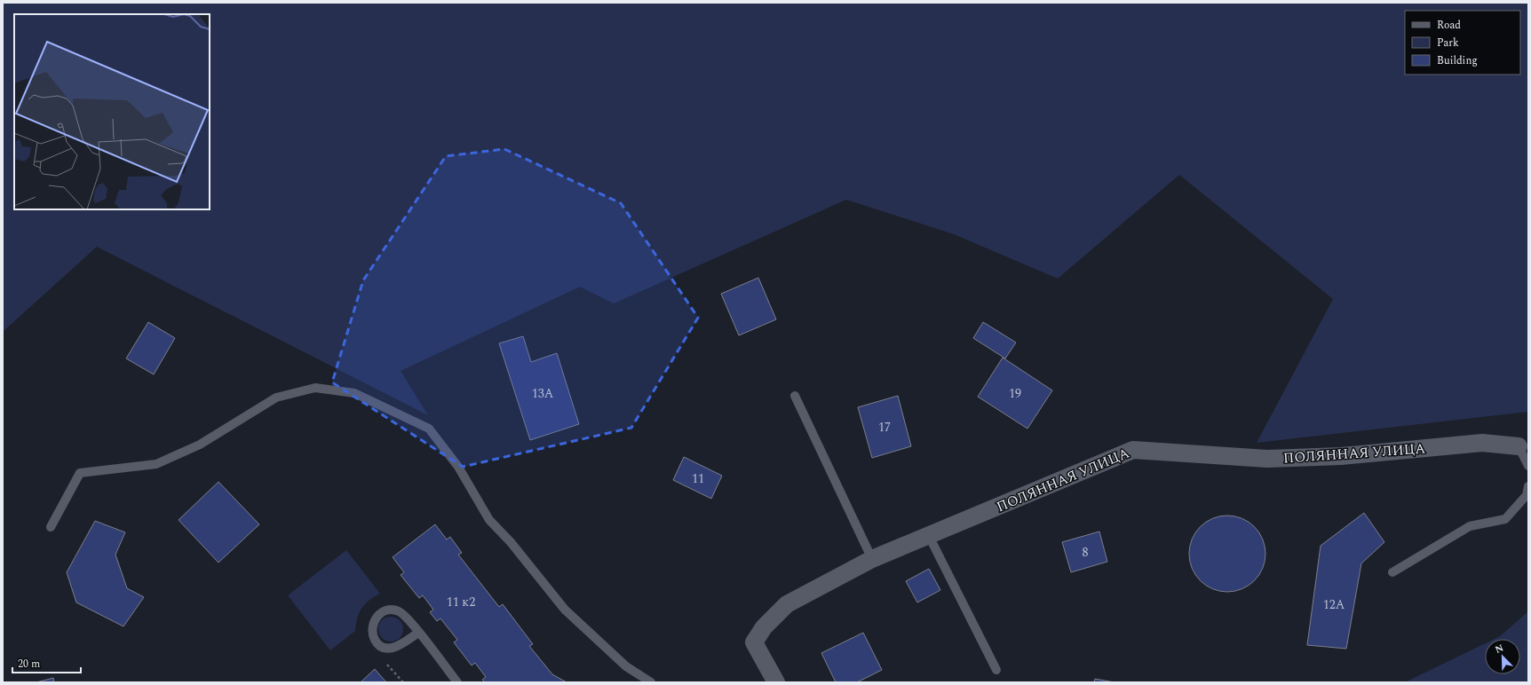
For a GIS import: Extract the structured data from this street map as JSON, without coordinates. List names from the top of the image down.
{
  "streets": {
    "street": ["ПОЛЯННАЯ УЛИЦА"]
  },
  "house_numbers": [
    "13А",
    "19",
    "17",
    "11",
    "8",
    "11 к2",
    "12А"
  ],
  "legend": ["Road", "Park", "Building"],
  "scale_bar": "20 m",
  "north": "top left"
}
